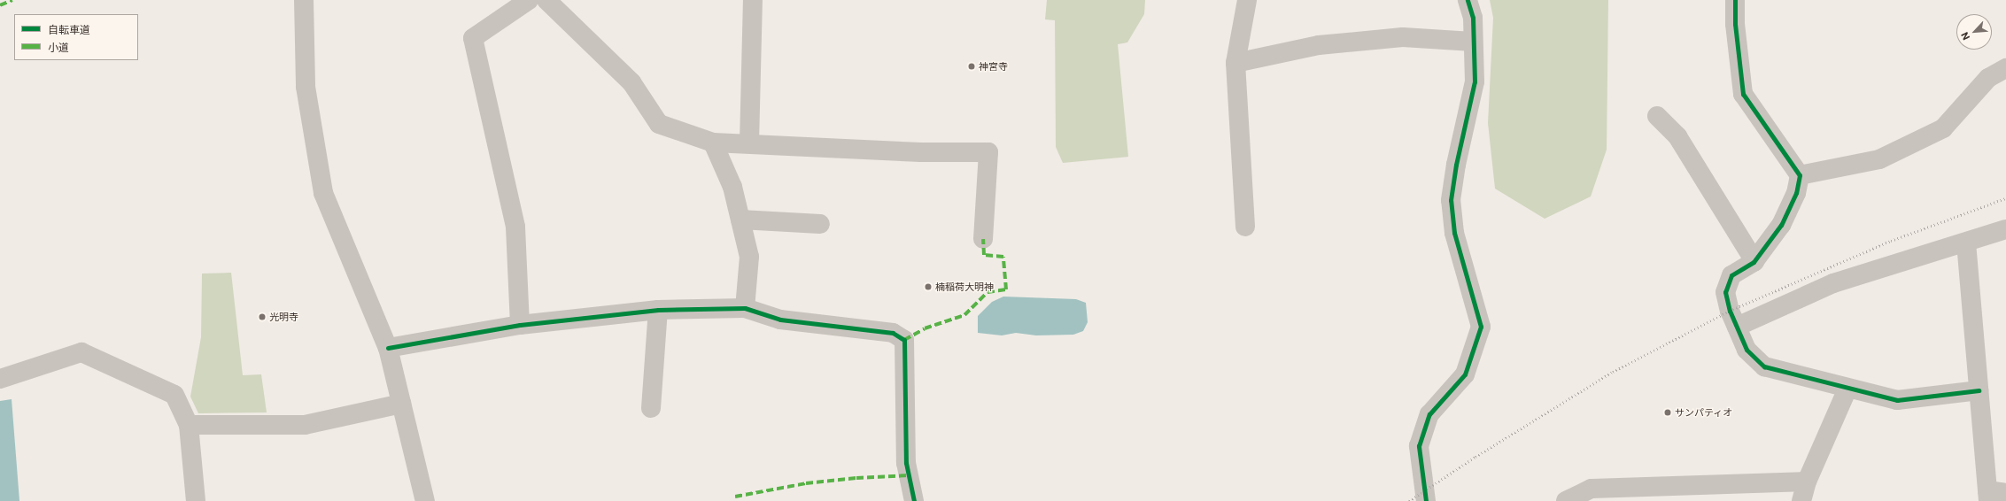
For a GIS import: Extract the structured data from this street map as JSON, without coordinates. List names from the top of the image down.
{
  "places": [
    "神宮寺",
    "楠稲荷大明神",
    "光明寺",
    "サンパティオ"
  ],
  "legend": ["自転車道", "小道"],
  "north": "bottom left"
}
